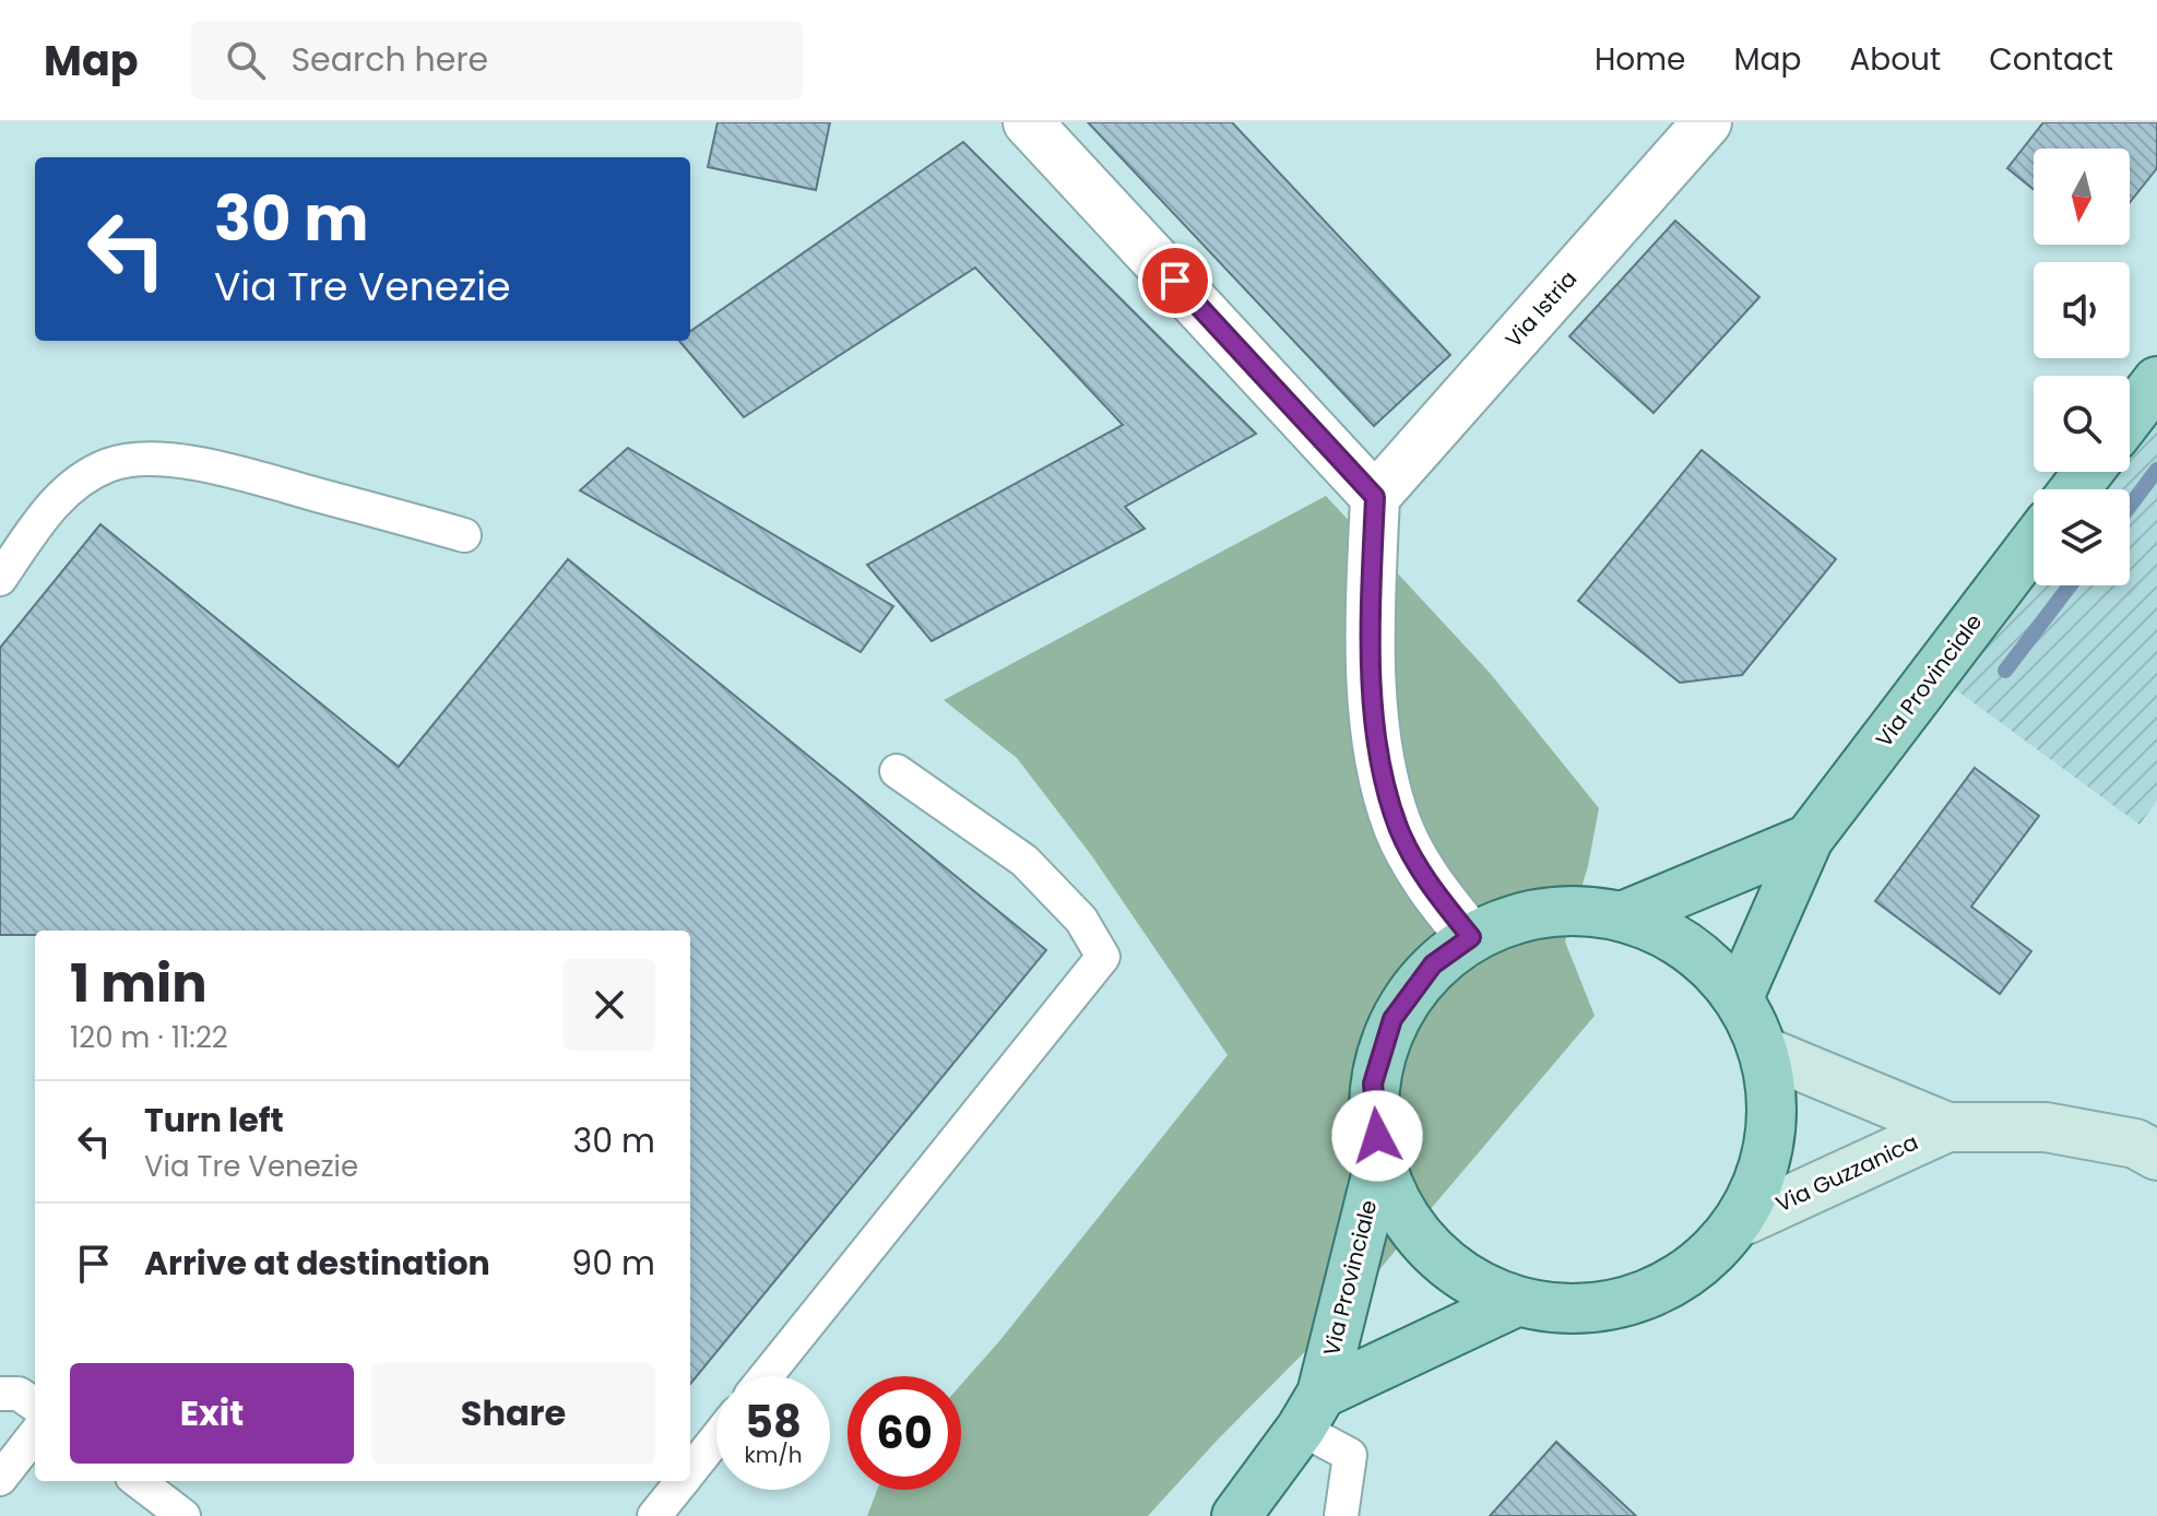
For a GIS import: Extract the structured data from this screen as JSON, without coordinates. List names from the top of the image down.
{
  "streets": {
    "main road": ["Via Provinciale"],
    "street": ["Via Istria", "Via Guzzanica"]
  },
  "crossings": [
    ["Via Provinciale", "Via Guzzanica"]
  ],
  "north": "bottom",
  "page": {
    "header": "Map",
    "search": "Search here",
    "nav": [
      "Home",
      "Map",
      "About",
      "Contact"
    ],
    "turn": ["30 m", "Via Tre Venezie"],
    "heading": ["1 min", "120 m · 11:22"],
    "list": [
      {
        "name": "Turn left",
        "note": "Via Tre Venezie",
        "value": "30 m"
      },
      {
        "name": "Arrive at destination",
        "value": "90 m"
      }
    ],
    "buttons": ["Exit", "Share"],
    "speed": "58 km/h",
    "limit": "60"
  }
}
